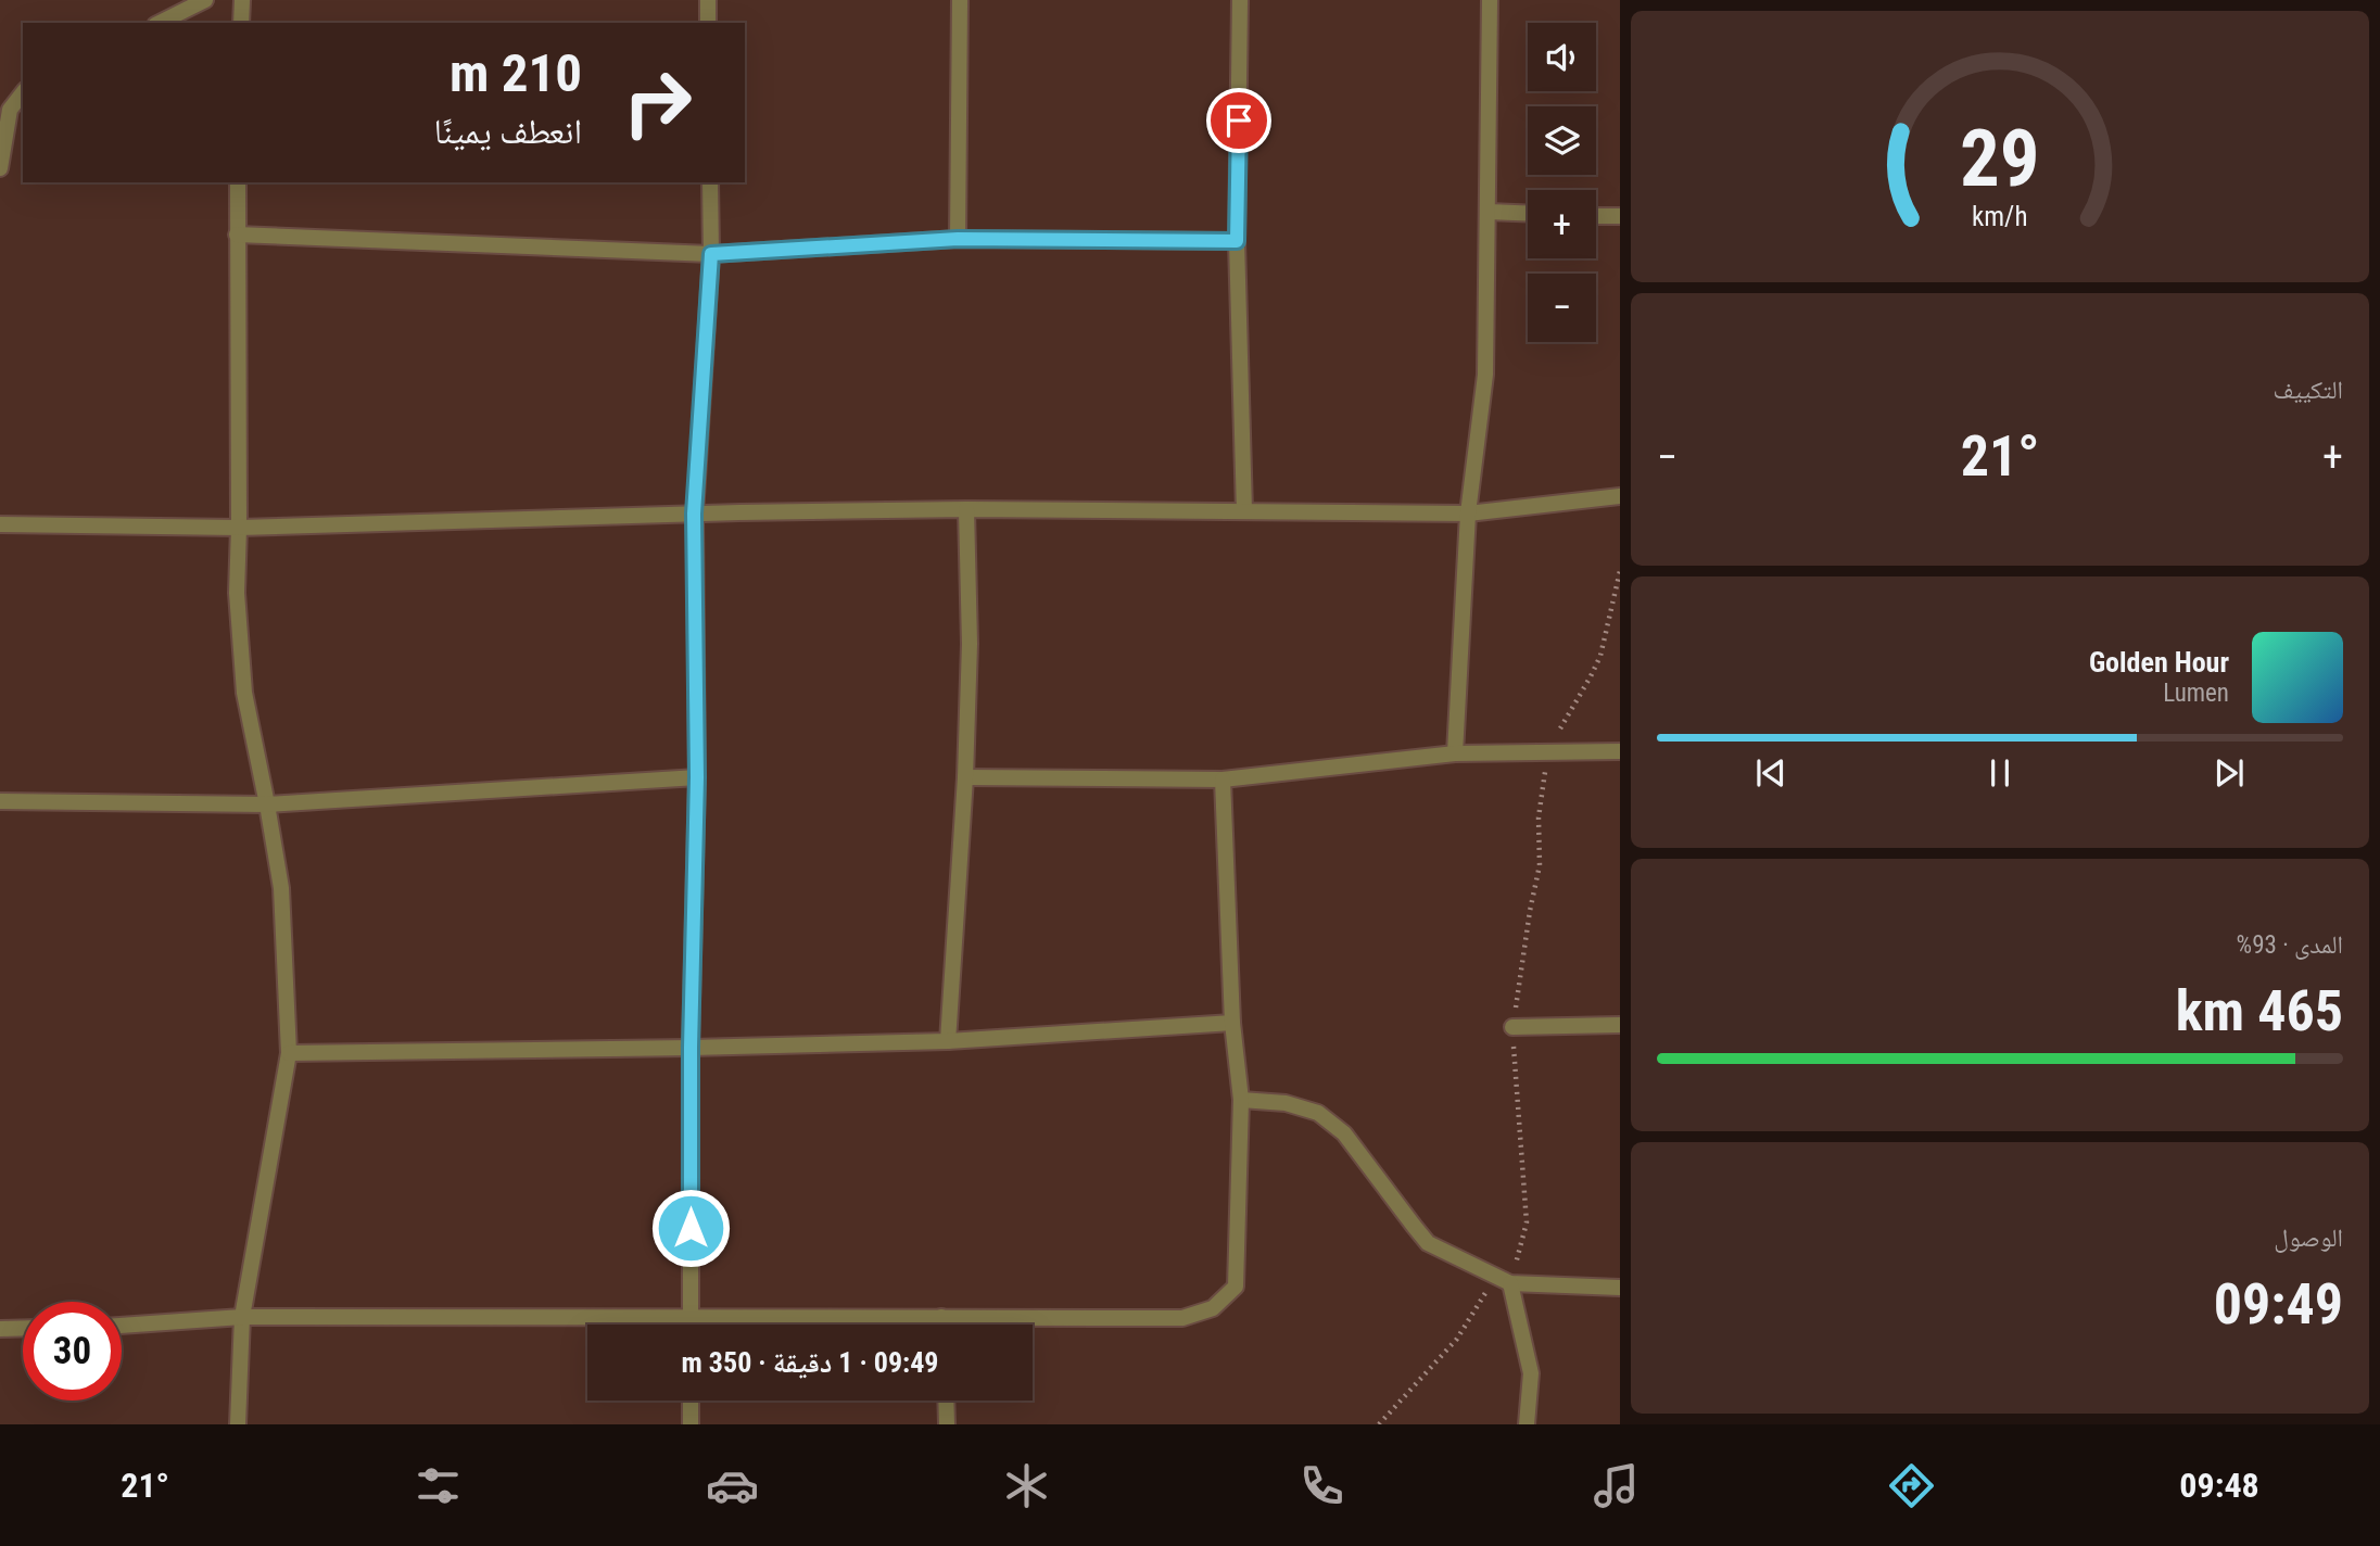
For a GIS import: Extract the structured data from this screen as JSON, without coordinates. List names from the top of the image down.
{
  "page": {
    "map_buttons": ["+", "−"],
    "turn": ["210 m", "انعطف يمينًا"],
    "tile": [
      "التكييف",
      ["المدى · 93%", "465 km"],
      ["الوصول", "09:49"]
    ],
    "heat": ["−", "21°", "+"],
    "song": ["Golden Hour", "Lumen"],
    "limit": "30",
    "trip": "09:49 · 1 دقيقة · 350 m",
    "tabs": ["09:48", "21°"],
    "gauge": ["29", "km/h"]
  }
}
